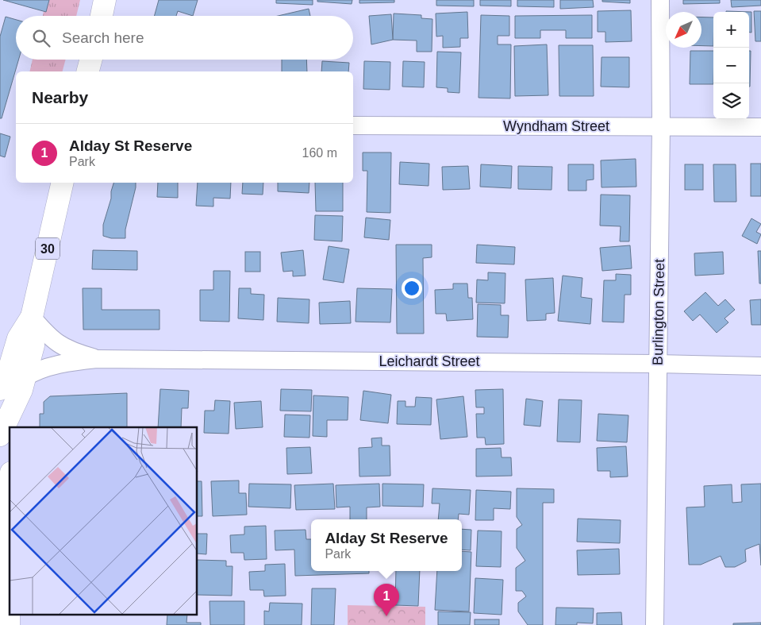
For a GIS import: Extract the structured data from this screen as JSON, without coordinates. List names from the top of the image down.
{
  "streets": {
    "main road": ["30"],
    "street": ["Wyndham Street", "Burlington Street", "Leichardt Street"]
  },
  "crossings": [
    ["Wyndham Street", "Burlington Street"],
    ["30", "Leichardt Street"],
    ["Burlington Street", "Leichardt Street"]
  ],
  "north": "bottom left",
  "page": {
    "map_buttons": ["+", "−"],
    "search": "Search here",
    "heading": "Nearby",
    "list": [
      {
        "mark": "1",
        "name": "Alday St Reserve",
        "note": "Park",
        "value": "160 m"
      }
    ],
    "popup": ["Alday St Reserve", "Park"],
    "pins": "1"
  }
}
